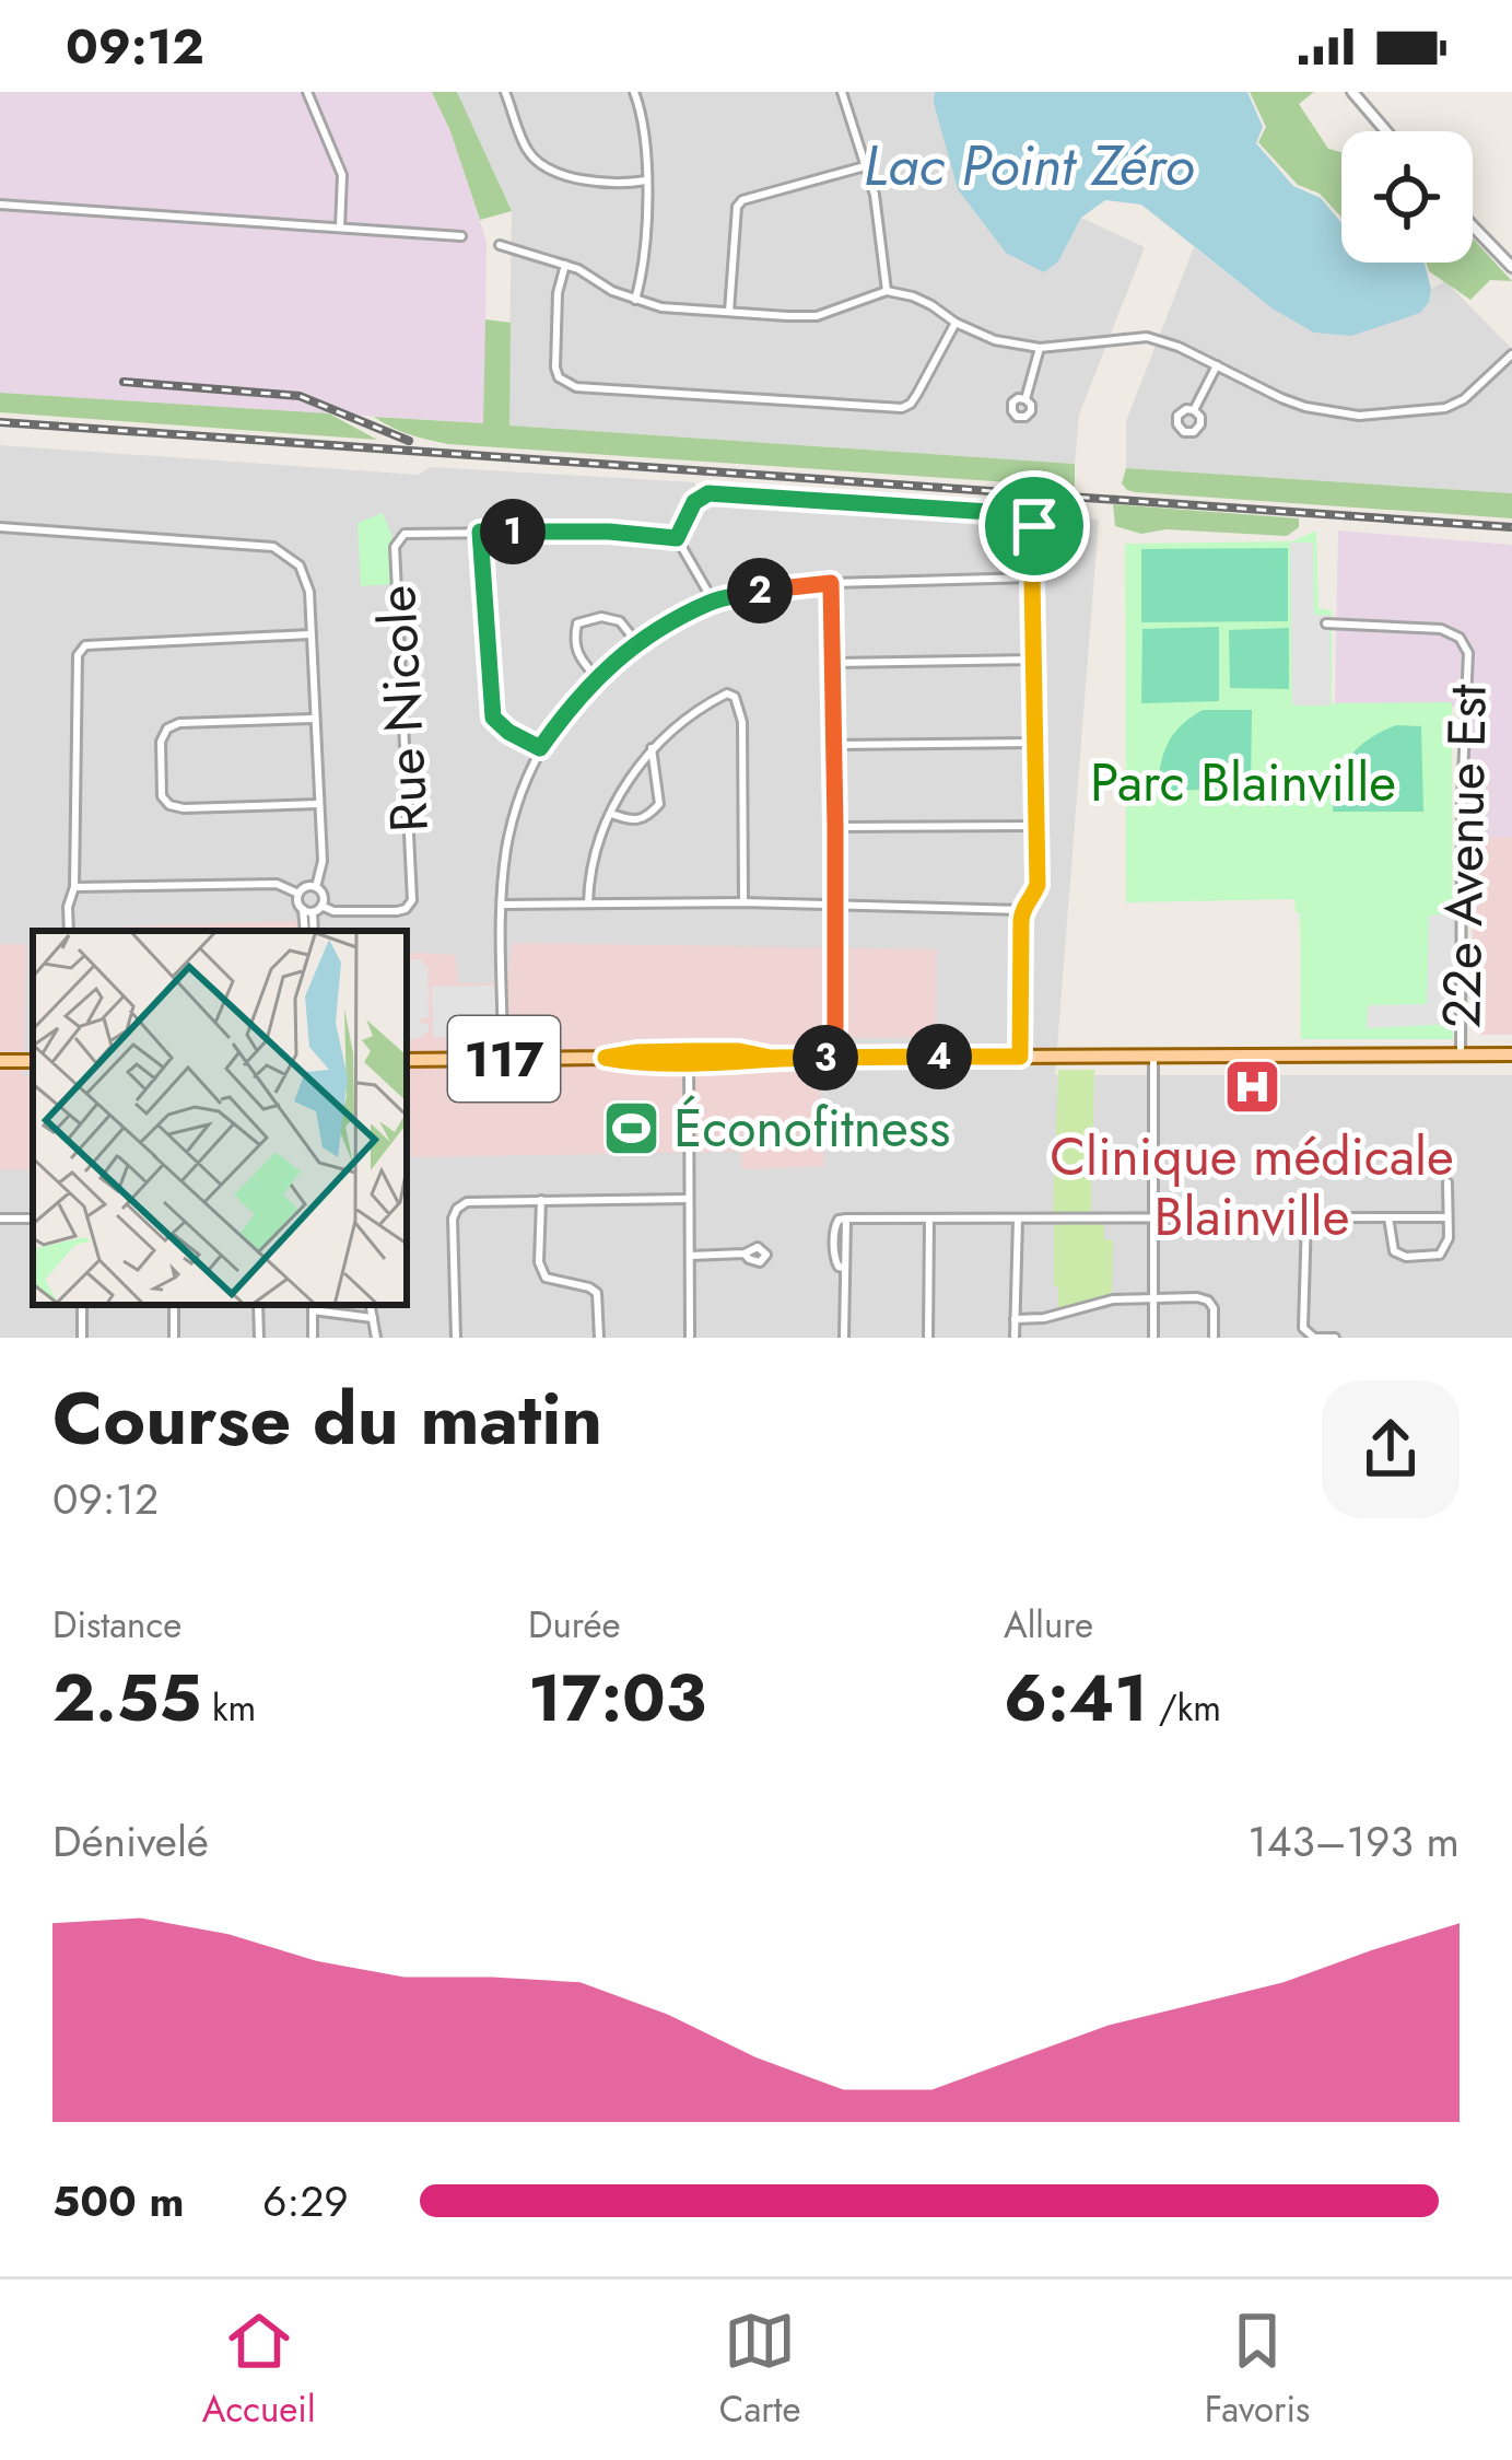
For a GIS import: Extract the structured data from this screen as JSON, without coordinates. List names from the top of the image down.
{
  "streets": {
    "main road": ["117"],
    "street": ["Rue Nicole", "22e Avenue Est"]
  },
  "crossings": [
    ["22e Avenue Est", "117"]
  ],
  "water": ["Lac Point Zéro"],
  "parks": ["Parc Blainville"],
  "places": {
    "hospital": ["Clinique médicale Blainville"],
    "sports": ["Éconofitness"]
  },
  "page": {
    "status": "09:12",
    "pins": [
      "1",
      "2",
      "4",
      "3"
    ],
    "heading": ["Course du matin", "09:12"],
    "stats": [
      ["Distance", "2.55 km"],
      ["Durée", "17:03"],
      ["Allure", "6:41 /km"]
    ],
    "chart": ["Dénivelé", "143–193 m"],
    "list": [
      {
        "name": "500 m",
        "note": "6:29"
      }
    ],
    "tabs": ["Accueil", "Carte", "Favoris"]
  }
}
